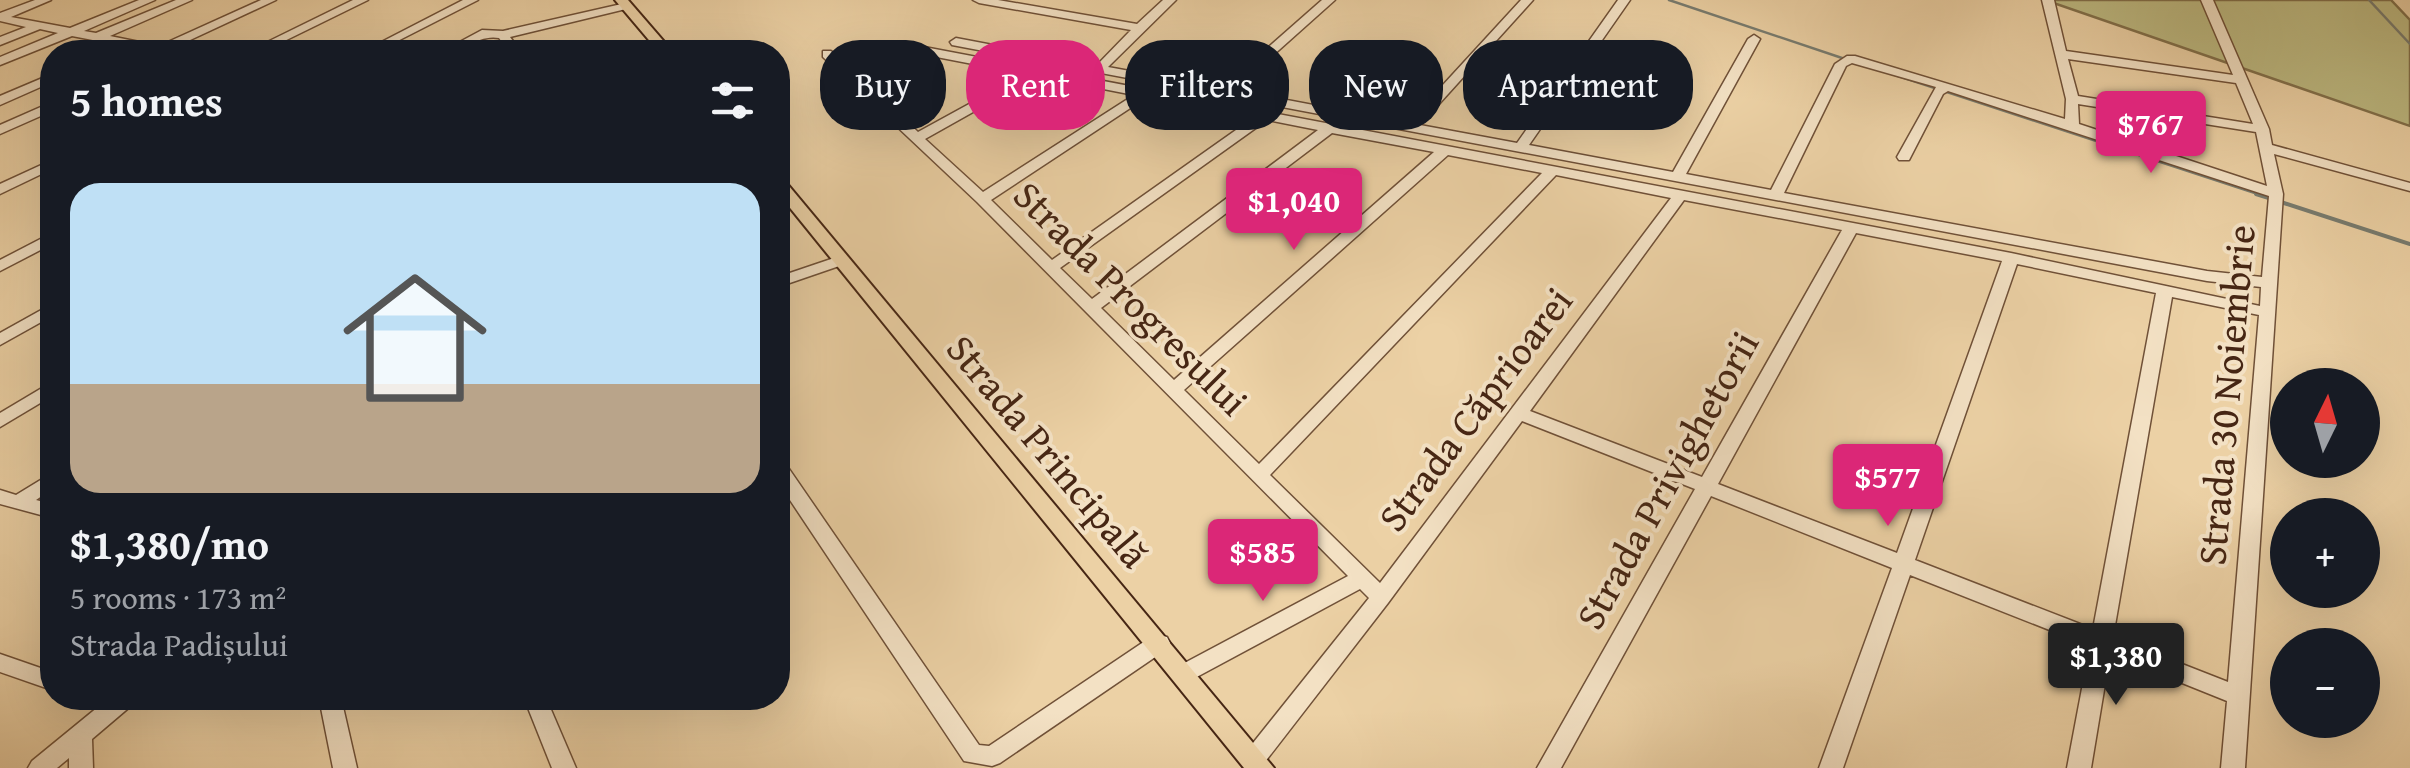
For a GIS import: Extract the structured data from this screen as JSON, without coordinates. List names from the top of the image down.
{
  "streets": {
    "main road": ["Strada Principală"],
    "street": [
      "Strada Progresului",
      "Strada 30 Noiembrie",
      "Strada Căprioarei",
      "Strada Privighetorii"
    ]
  },
  "crossings": [
    ["Strada Progresului", "Strada Căprioarei"],
    ["Strada Căprioarei", "Strada Principală"]
  ],
  "north": "top",
  "page": {
    "chip": [
      "Buy",
      "Rent",
      "Filters",
      "New",
      "Apartment"
    ],
    "heading": "5 homes",
    "price": [
      "$767",
      "$1,040",
      "$577",
      "$585",
      "$1,380"
    ],
    "list": [
      {
        "name": "$1,380/mo",
        "note": "5 rooms · 173 m² · Strada Padișului"
      }
    ],
    "map_buttons": ["+", "−"]
  }
}
